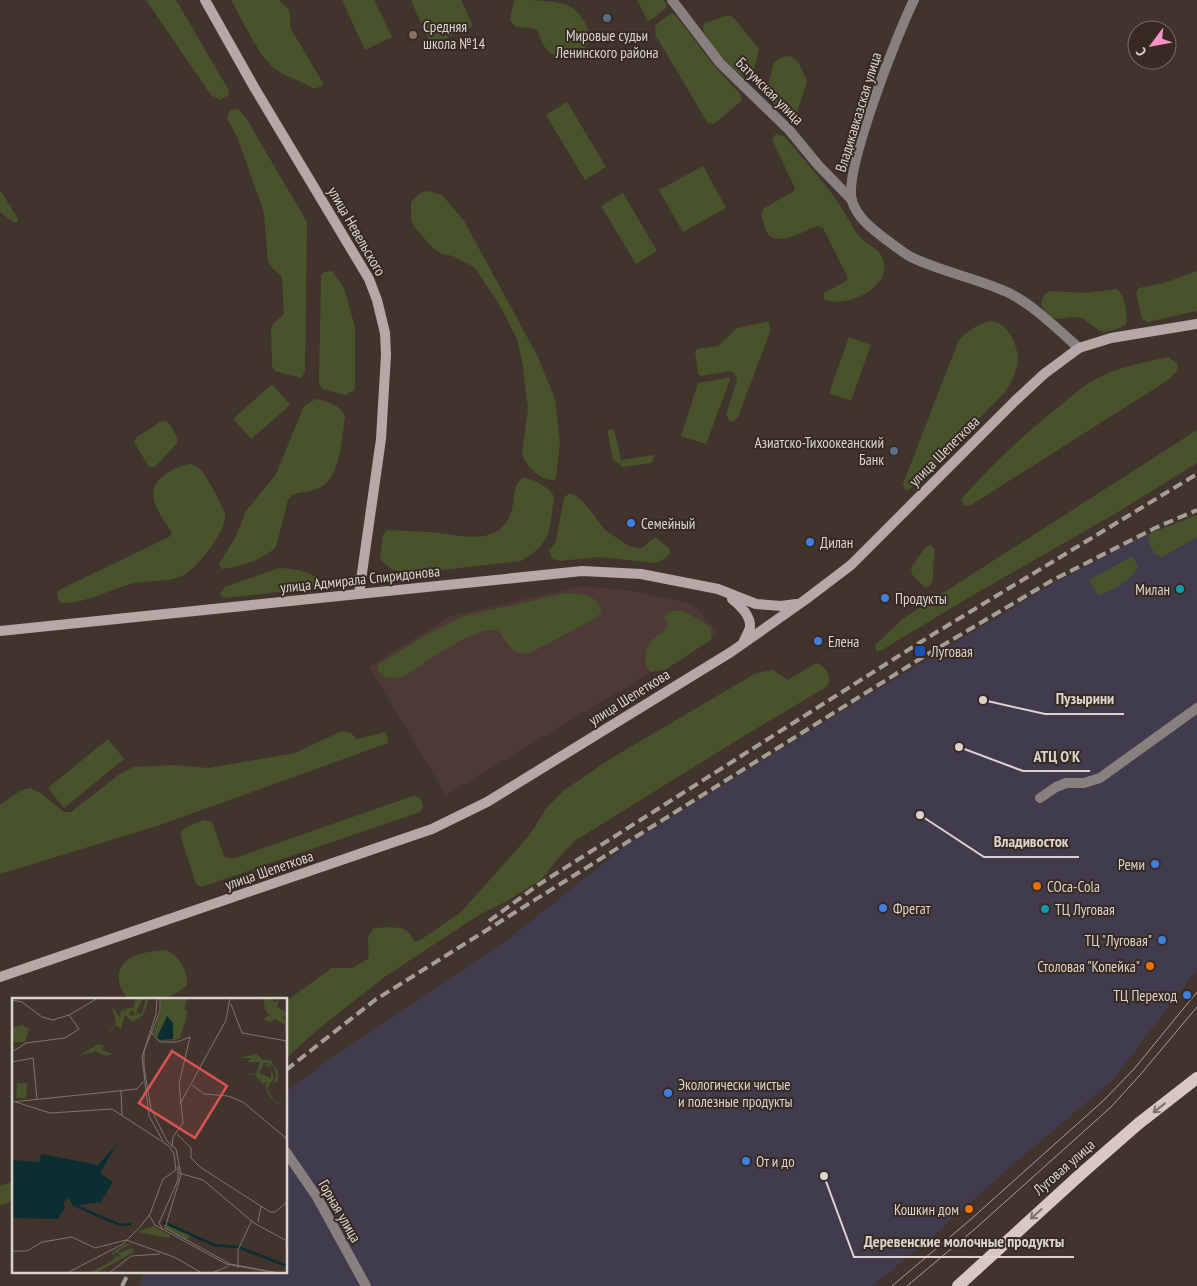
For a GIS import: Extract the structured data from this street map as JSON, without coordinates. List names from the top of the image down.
{
  "streets": {
    "main road": [
      "улица Невельского",
      "улица Шепеткова",
      "улица Адмирала Спиридонова",
      "Луговая улица"
    ],
    "street": ["Батумская улица", "Владикавказская улица", "Горная улица"]
  },
  "crossings": [
    ["Батумская улица", "Владикавказская улица"],
    ["улица Невельского", "улица Адмирала Спиридонова"],
    ["улица Шепеткова", "улица Адмирала Спиридонова"]
  ],
  "one_way": ["Луговая улица"],
  "places": {
    "other": [
      "Мировые судьи Ленинского района",
      "Средняя школа №14",
      "Азиатско-Тихоокеанский Банк",
      "Семейный",
      "Дилан",
      "Милан",
      "Продукты",
      "Елена",
      "Пузырини",
      "АТЦ О'К",
      "Владивосток",
      "Реми",
      "COca-Cola",
      "Фрегат",
      "ТЦ Луговая",
      "ТЦ \"Луговая\"",
      "Столовая \"Копейка\"",
      "ТЦ Переход",
      "Экологически чистые и полезные продукты",
      "От и до",
      "Деревенские молочные продукты",
      "Кошкин дом"
    ],
    "transit": ["Луговая"]
  },
  "north": "bottom left"
}
